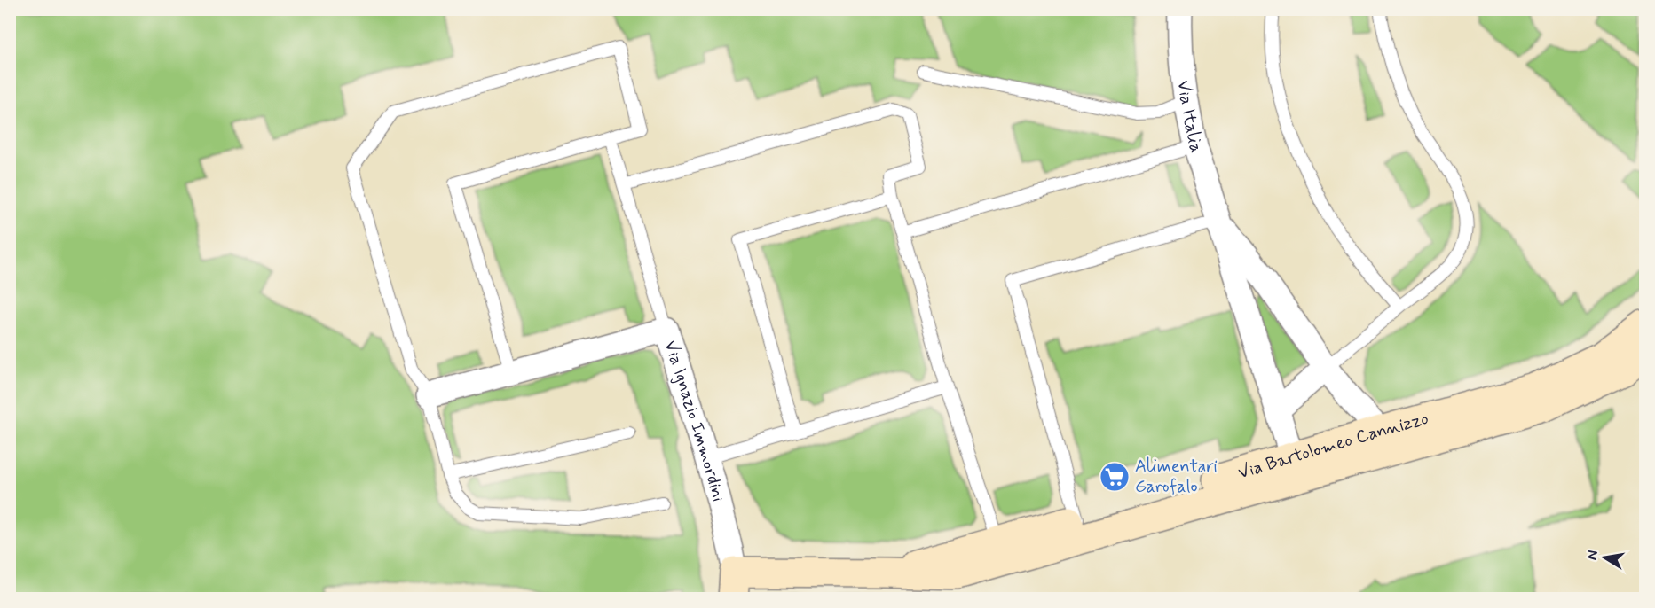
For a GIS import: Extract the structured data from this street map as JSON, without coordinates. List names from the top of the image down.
{
  "streets": {
    "street": ["Via Italia", "Via Ignazio Immordini", "Via Bartolomeo Cannizzo"]
  },
  "crossings": [
    ["Via Italia", "Via Bartolomeo Cannizzo"],
    ["Via Ignazio Immordini", "Via Bartolomeo Cannizzo"]
  ],
  "places": {
    "supermarket": ["Alimentari Garofalo"]
  },
  "north": "left"
}
